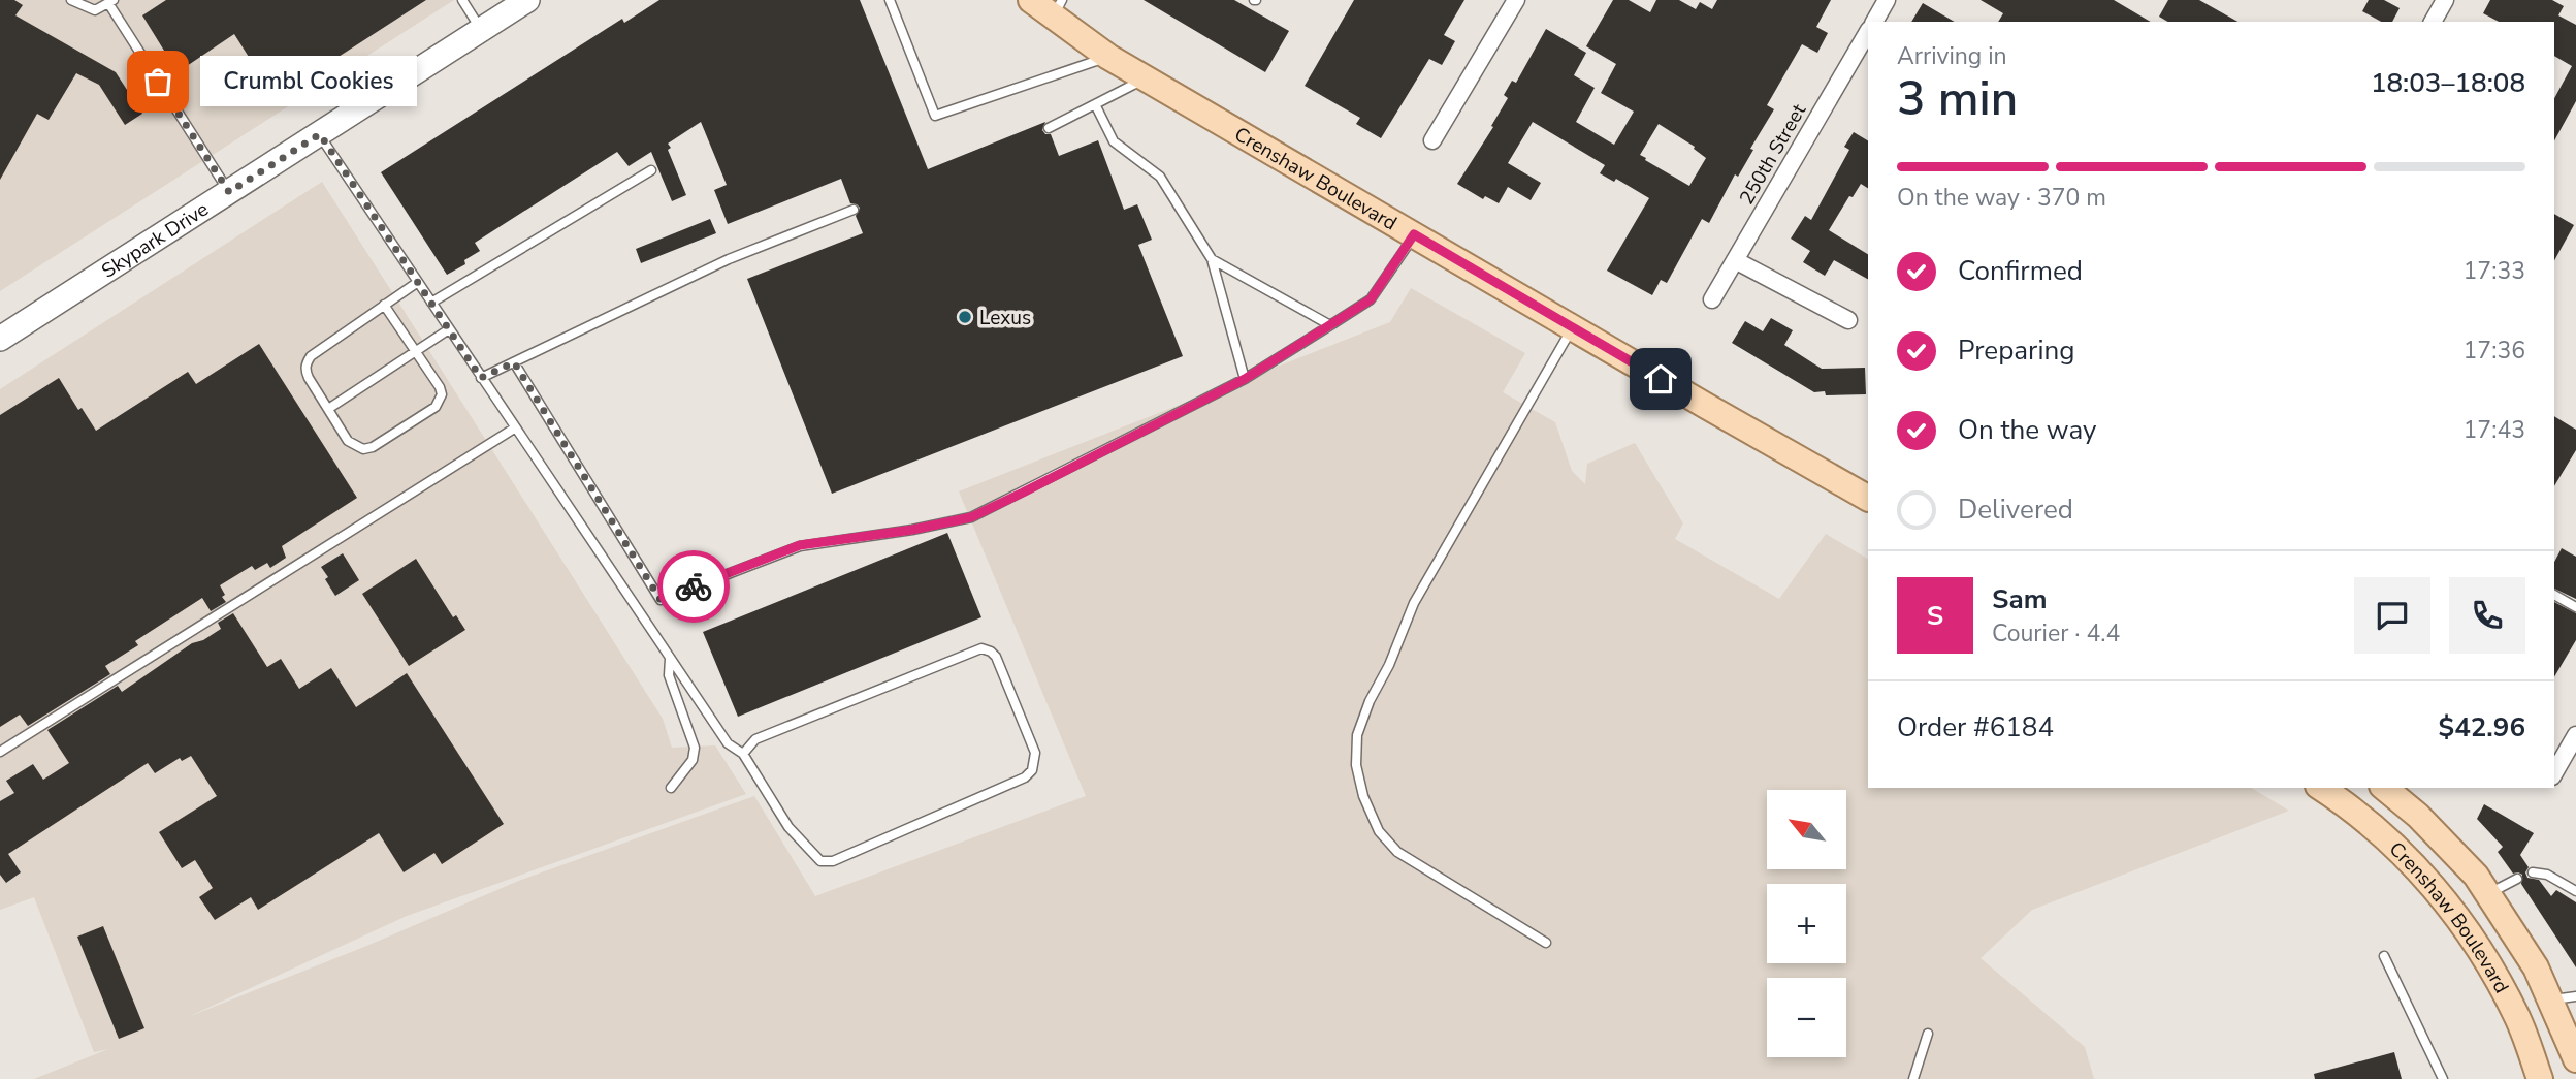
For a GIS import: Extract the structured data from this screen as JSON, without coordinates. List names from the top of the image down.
{
  "streets": {
    "main road": ["Crenshaw Boulevard", "Skypark Drive"],
    "street": ["250th Street"]
  },
  "places": ["Crumbl Cookies", "Lexus"],
  "north": "top left",
  "page": {
    "heading": ["3 min", "Arriving in", "18:03–18:08"],
    "panel": [
      "Sam",
      "Courier · 4.4",
      "Order #6184",
      "$42.96"
    ],
    "bubble": "Crumbl Cookies",
    "bar": "On the way · 370 m",
    "list": [
      ["Confirmed", "17:33"],
      ["Preparing", "17:36"],
      ["On the way", "17:43"],
      "Delivered"
    ],
    "round": "S",
    "map_buttons": ["+", "−"]
  }
}
